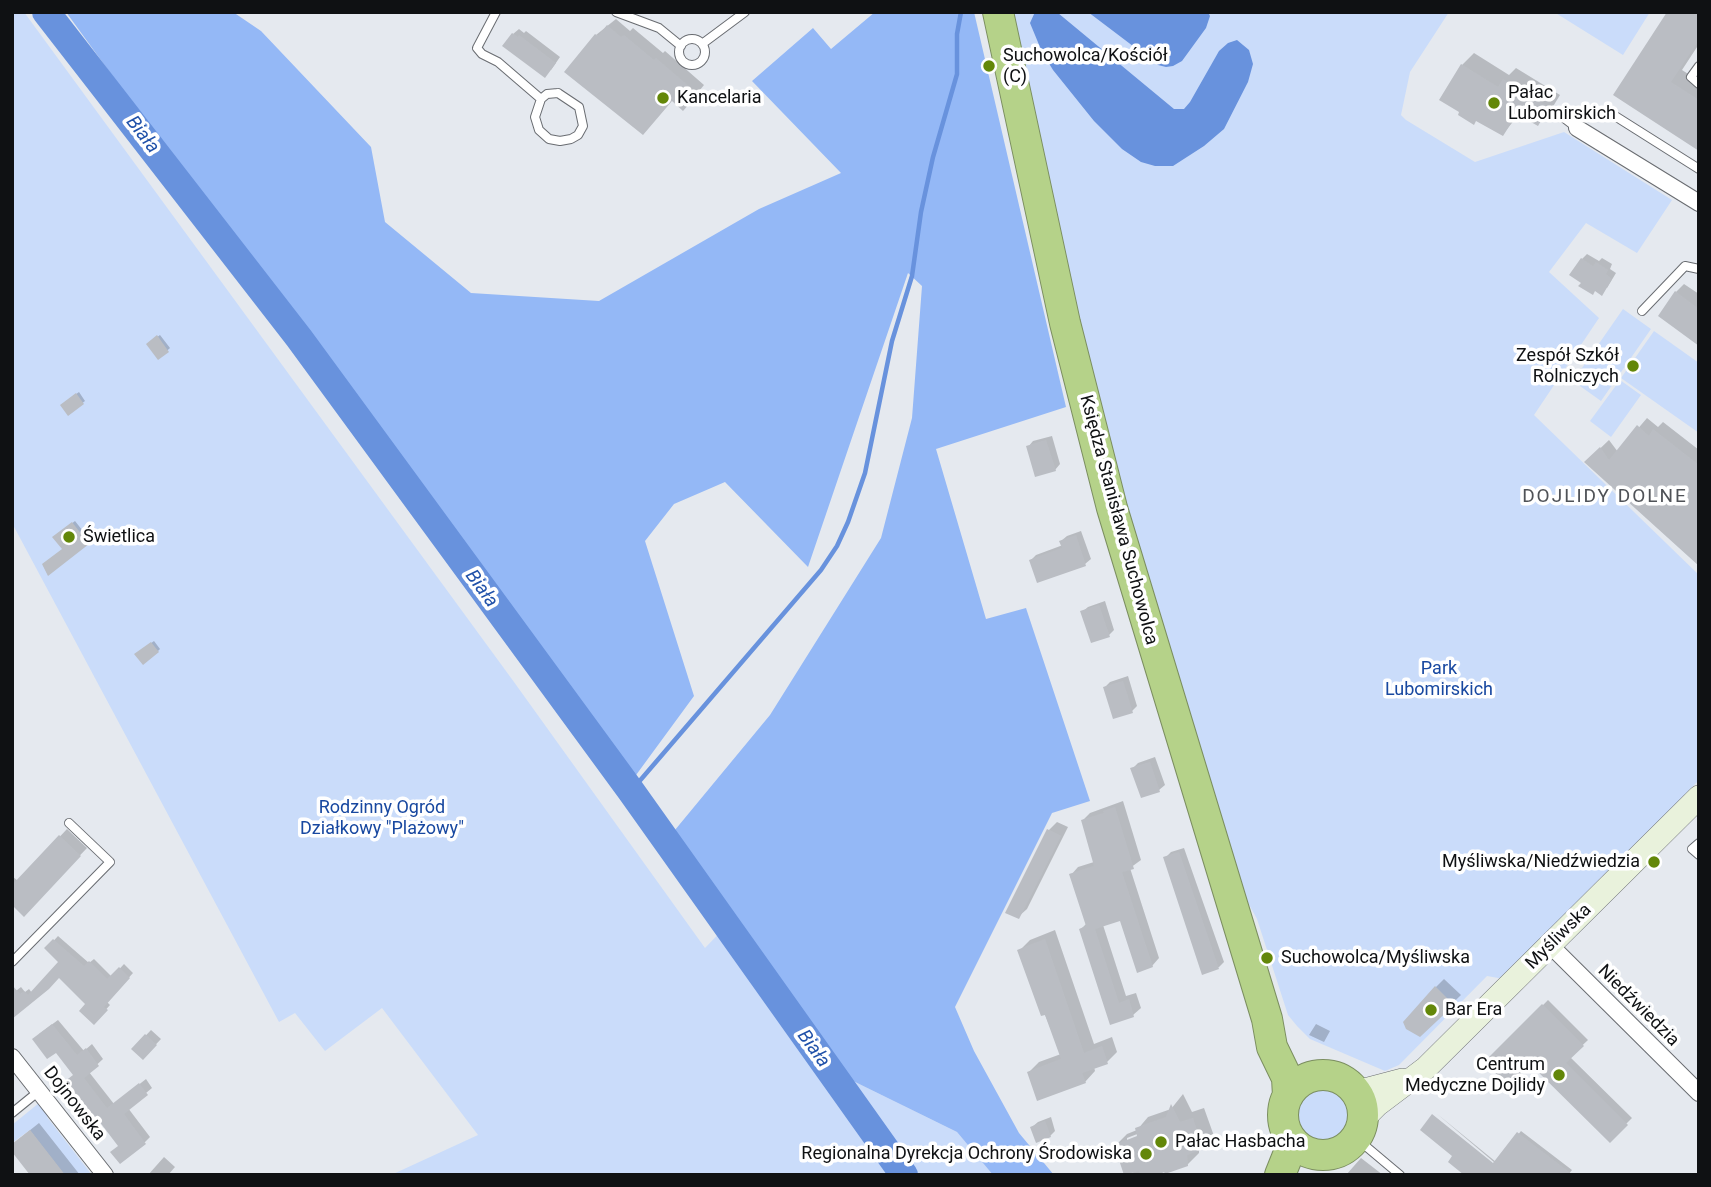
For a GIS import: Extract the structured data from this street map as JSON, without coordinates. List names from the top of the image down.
{
  "streets": {
    "highway": ["Księdza Stanisława Suchowolca"],
    "street": ["Myśliwska", "Niedźwiedzia", "Dojnowska"]
  },
  "crossings": [
    ["Księdza Stanisława Suchowolca", "Myśliwska"],
    ["Myśliwska", "Niedźwiedzia"]
  ],
  "districts": ["DOJLIDY DOLNE"],
  "water": ["Biała"],
  "parks": ["Park Lubomirskich", "Rodzinny Ogród Działkowy \"Plażowy\""],
  "places": [
    "Suchowolca/Kościół (C)",
    "Kancelaria",
    "Pałac Lubomirskich",
    "Zespół Szkół Rolniczych",
    "Świetlica",
    "Myśliwska/Niedźwiedzia",
    "Suchowolca/Myśliwska",
    "Bar Era",
    "Centrum Medyczne Dojlidy",
    "Pałac Hasbacha",
    "Regionalna Dyrekcja Ochrony Środowiska"
  ]
}
